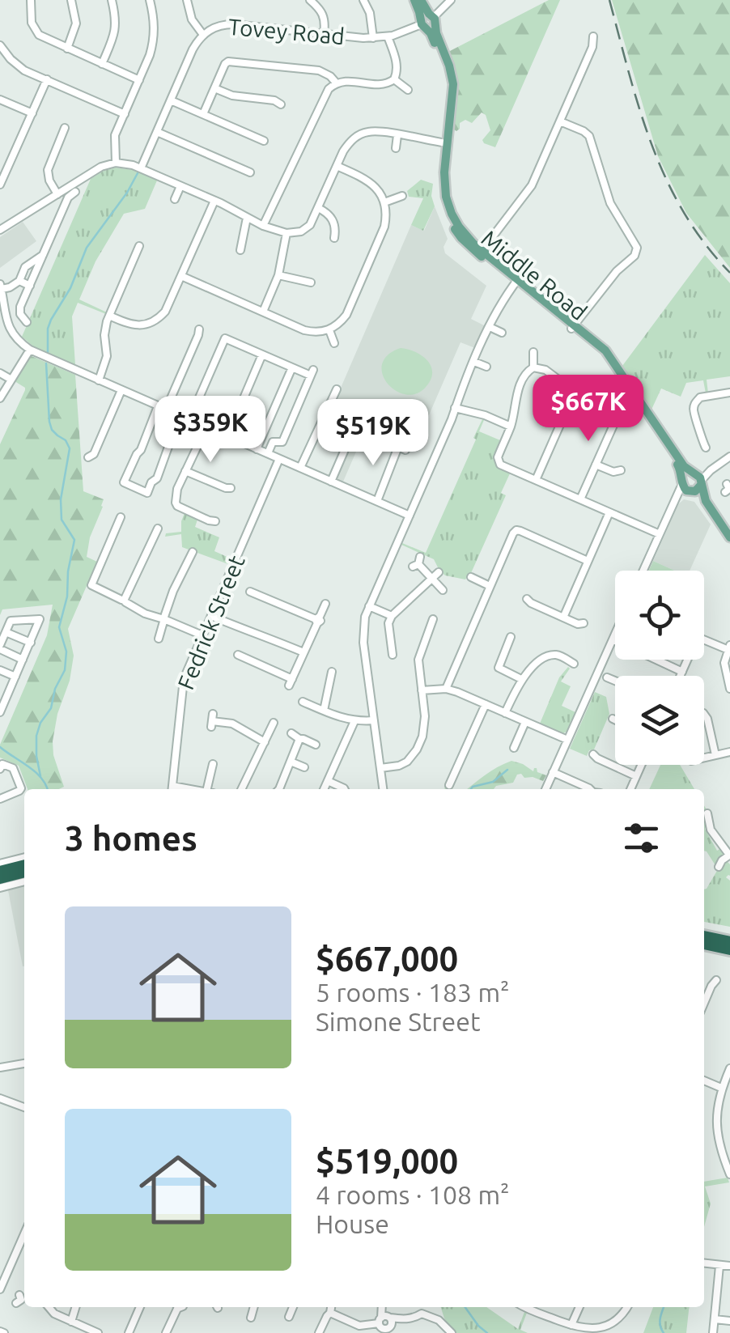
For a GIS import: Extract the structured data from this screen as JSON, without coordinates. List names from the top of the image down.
{
  "streets": {
    "main road": ["Middle Road"],
    "street": ["Tovey Road", "Fedrick Street"]
  },
  "crossings": [
    ["Tovey Road", "Middle Road"]
  ],
  "page": {
    "price": ["$667K", "$359K", "$519K"],
    "heading": "3 homes",
    "list": [
      {
        "name": "$667,000",
        "note": "5 rooms · 183 m² · Simone Street"
      },
      {
        "name": "$519,000",
        "note": "4 rooms · 108 m² · House"
      }
    ]
  }
}
